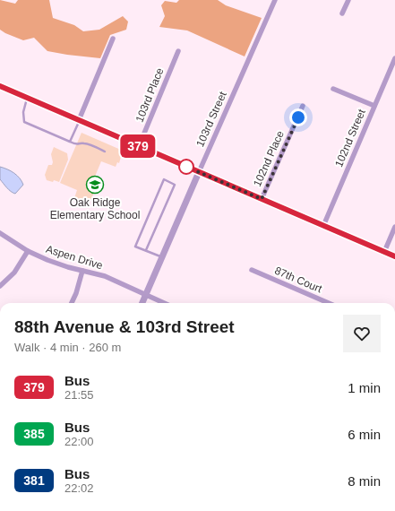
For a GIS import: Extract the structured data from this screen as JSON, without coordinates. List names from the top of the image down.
{
  "streets": {
    "street": [
      "103rd Place",
      "103rd Street",
      "102nd Street",
      "102nd Place",
      "Aspen Drive",
      "87th Court"
    ]
  },
  "crossings": [
    ["103rd Street", "Aspen Drive"]
  ],
  "places": {
    "school or university": ["Oak Ridge Elementary School"]
  },
  "lines": ["bus line 379"],
  "page": {
    "on_map": "379",
    "heading": ["88th Avenue & 103rd Street", "Walk · 4 min · 260 m"],
    "list": [
      {
        "mark": "379",
        "name": "Bus",
        "note": "21:55",
        "value": "1 min"
      },
      {
        "mark": "385",
        "name": "Bus",
        "note": "22:00",
        "value": "6 min"
      },
      {
        "mark": "381",
        "name": "Bus",
        "note": "22:02",
        "value": "8 min"
      }
    ]
  }
}
